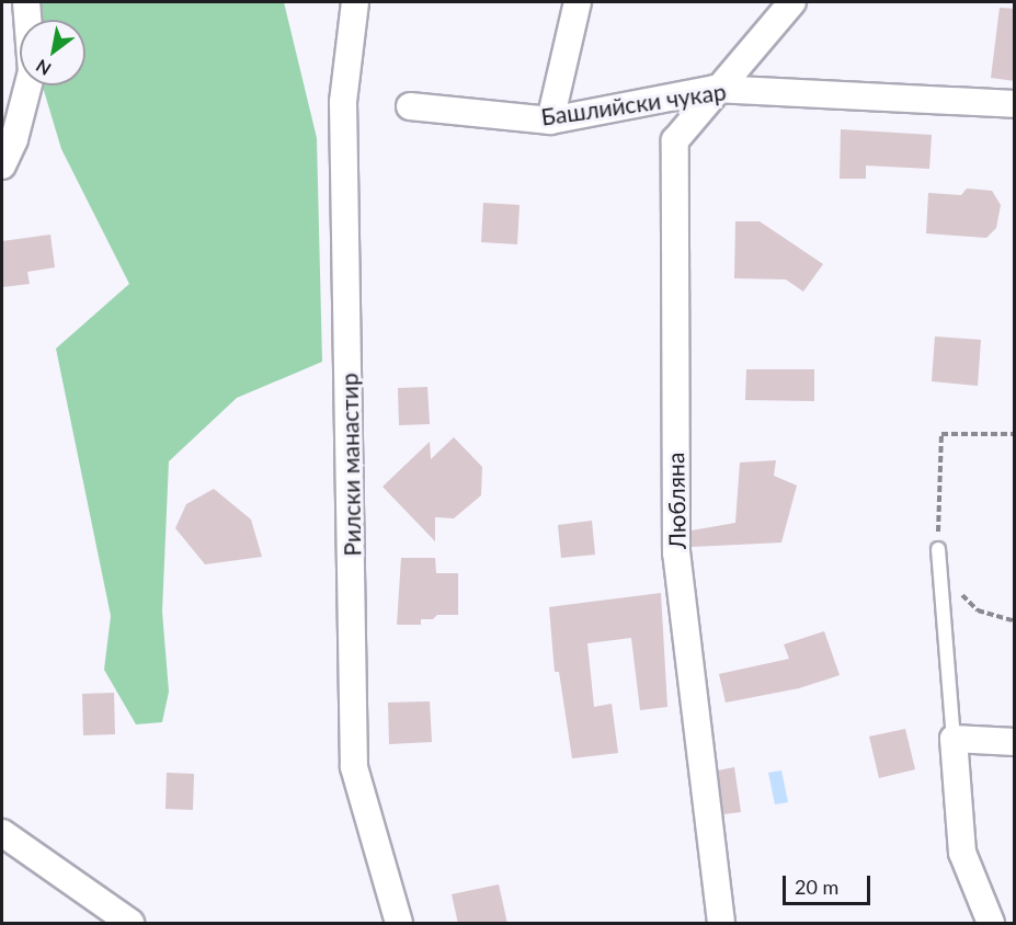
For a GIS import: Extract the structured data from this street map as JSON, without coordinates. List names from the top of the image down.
{
  "streets": {
    "street": ["Башлийски чукар", "Рилски манастир", "Любляна"]
  },
  "crossings": [
    ["Башлийски чукар", "Любляна"]
  ],
  "scale_bar": "20 m",
  "north": "bottom left"
}
